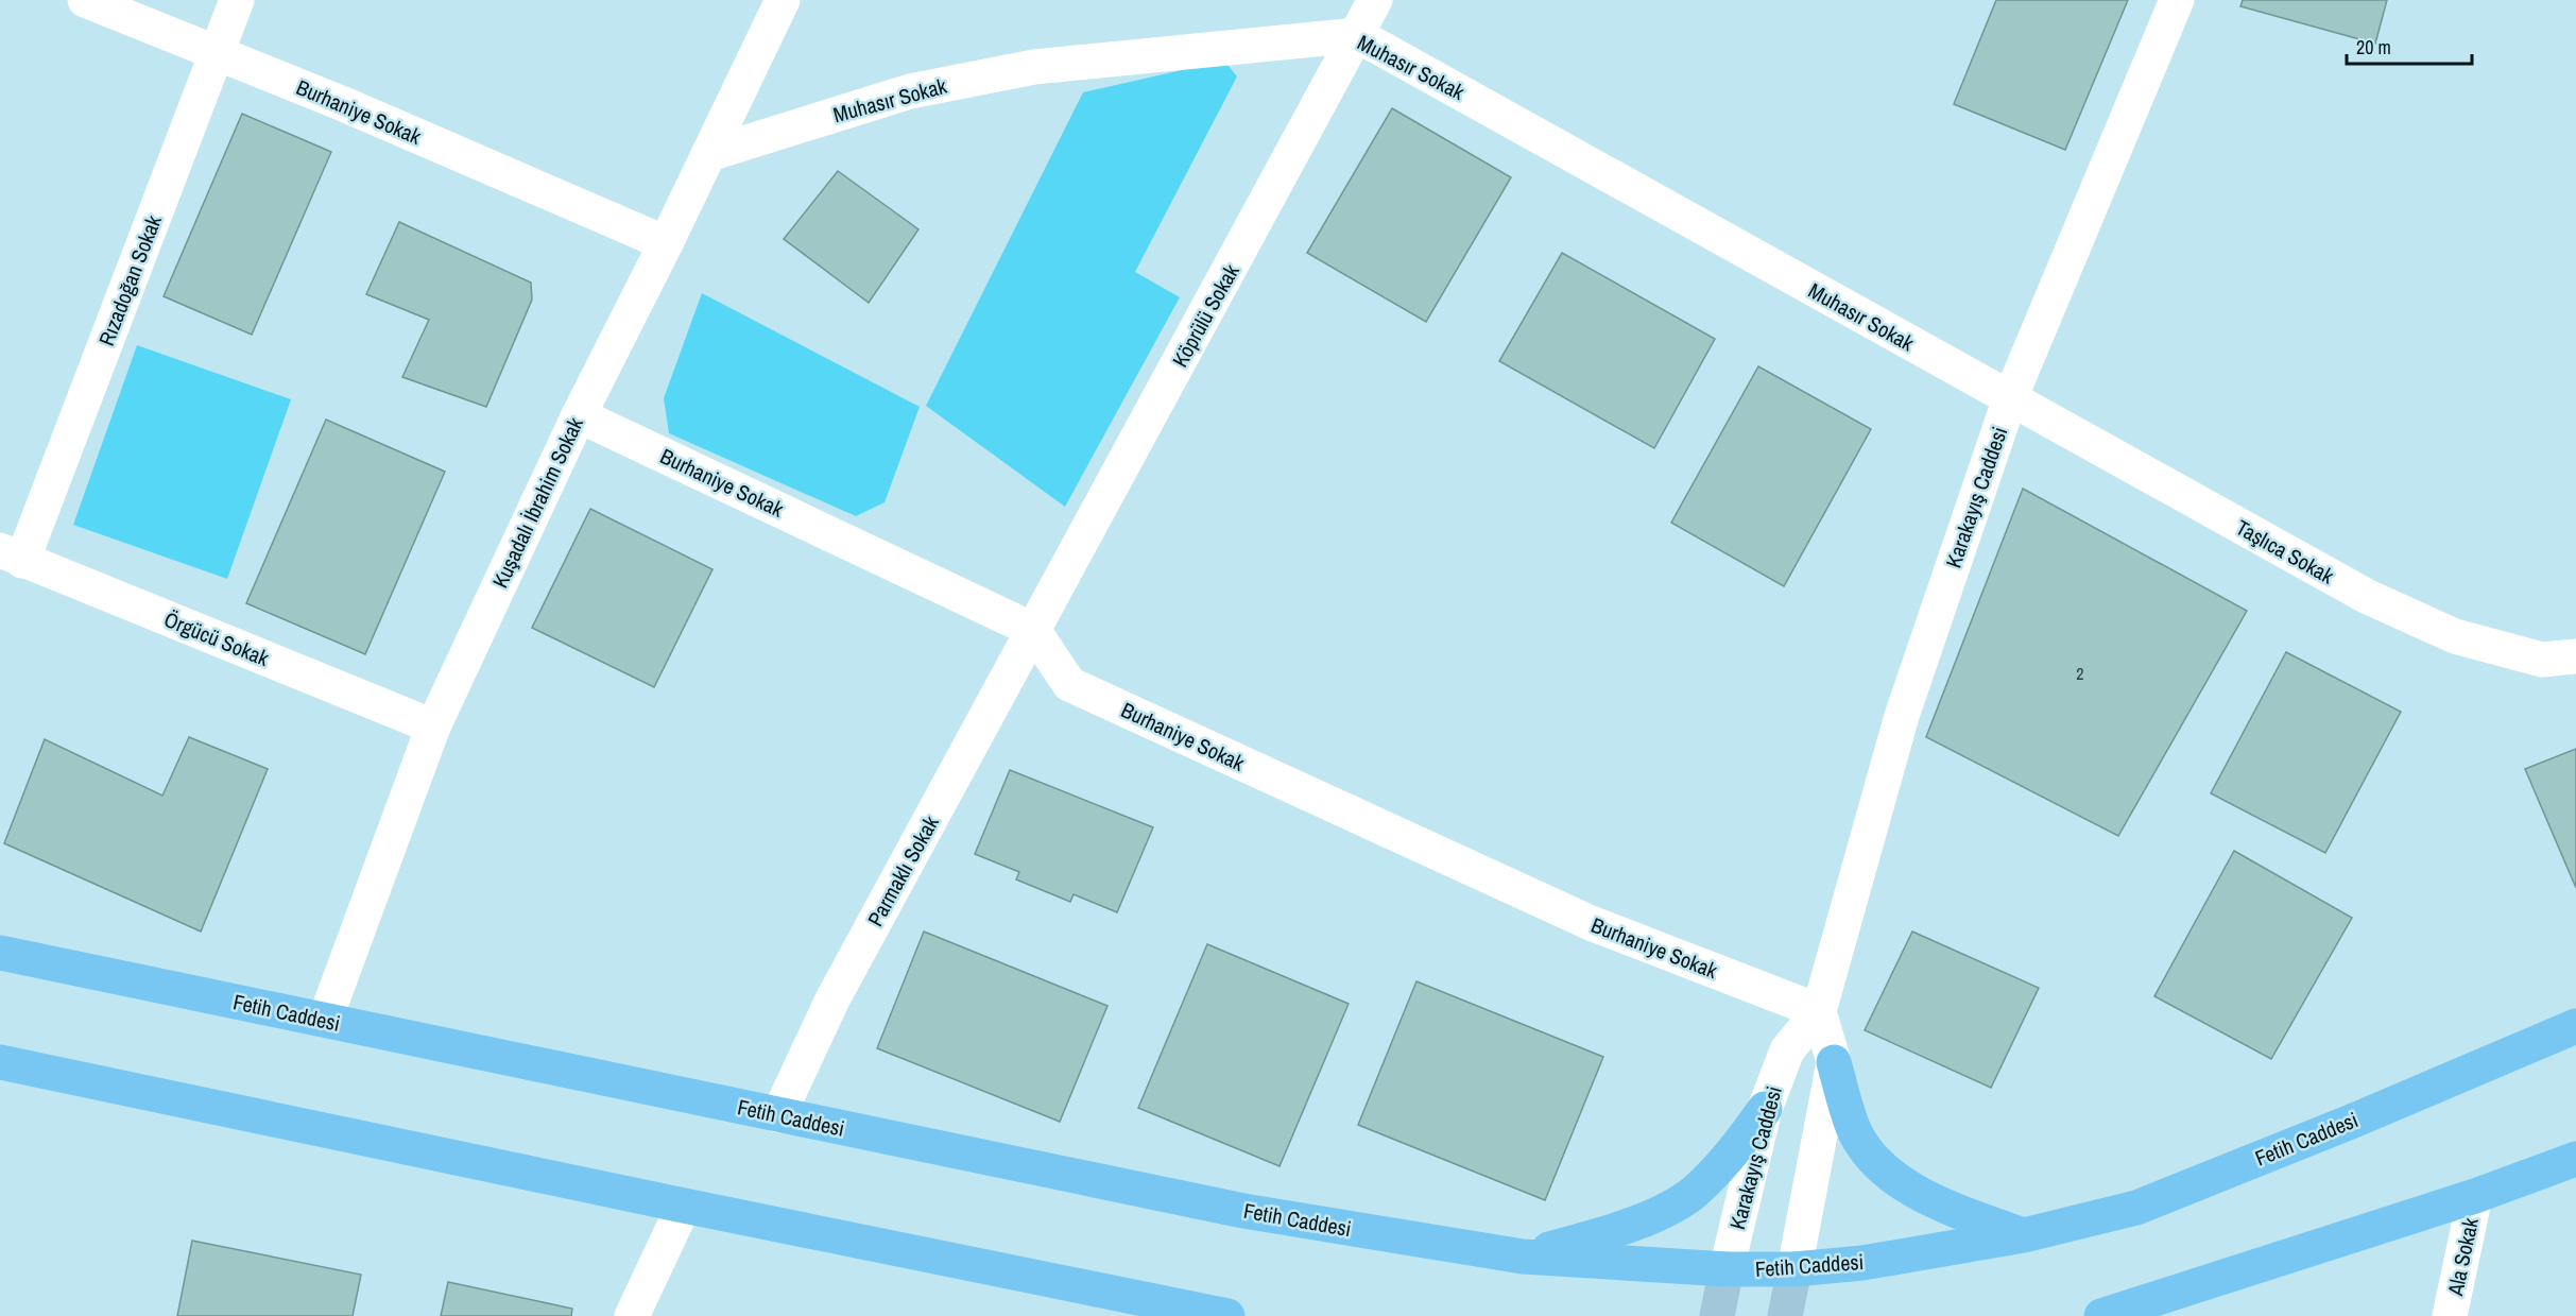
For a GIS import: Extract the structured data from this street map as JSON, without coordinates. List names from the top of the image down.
{
  "streets": {
    "main road": ["Karakayış Caddesi", "Fetih Caddesi"],
    "street": [
      "Muhasır Sokak",
      "Burhaniye Sokak",
      "Rızadoğan Sokak",
      "Köprülü Sokak",
      "Kuşadalı İbrahim Sokak",
      "Taşlıca Sokak",
      "Örgücü Sokak",
      "Parmaklı Sokak",
      "Ala Sokak"
    ]
  },
  "crossings": [
    ["Muhasır Sokak", "Köprülü Sokak"],
    ["Muhasır Sokak", "Karakayış Caddesi"],
    ["Muhasır Sokak", "Kuşadalı İbrahim Sokak"],
    ["Muhasır Sokak", "Taşlıca Sokak"],
    ["Burhaniye Sokak", "Rızadoğan Sokak"],
    ["Burhaniye Sokak", "Köprülü Sokak"],
    ["Burhaniye Sokak", "Karakayış Caddesi"],
    ["Burhaniye Sokak", "Kuşadalı İbrahim Sokak"],
    ["Burhaniye Sokak", "Parmaklı Sokak"],
    ["Rızadoğan Sokak", "Örgücü Sokak"],
    ["Köprülü Sokak", "Parmaklı Sokak"],
    ["Karakayış Caddesi", "Taşlıca Sokak"],
    ["Karakayış Caddesi", "Fetih Caddesi"],
    ["Kuşadalı İbrahim Sokak", "Örgücü Sokak"],
    ["Kuşadalı İbrahim Sokak", "Fetih Caddesi"],
    ["Parmaklı Sokak", "Fetih Caddesi"]
  ],
  "house_numbers": ["2"],
  "scale_bar": "20 m"
}
